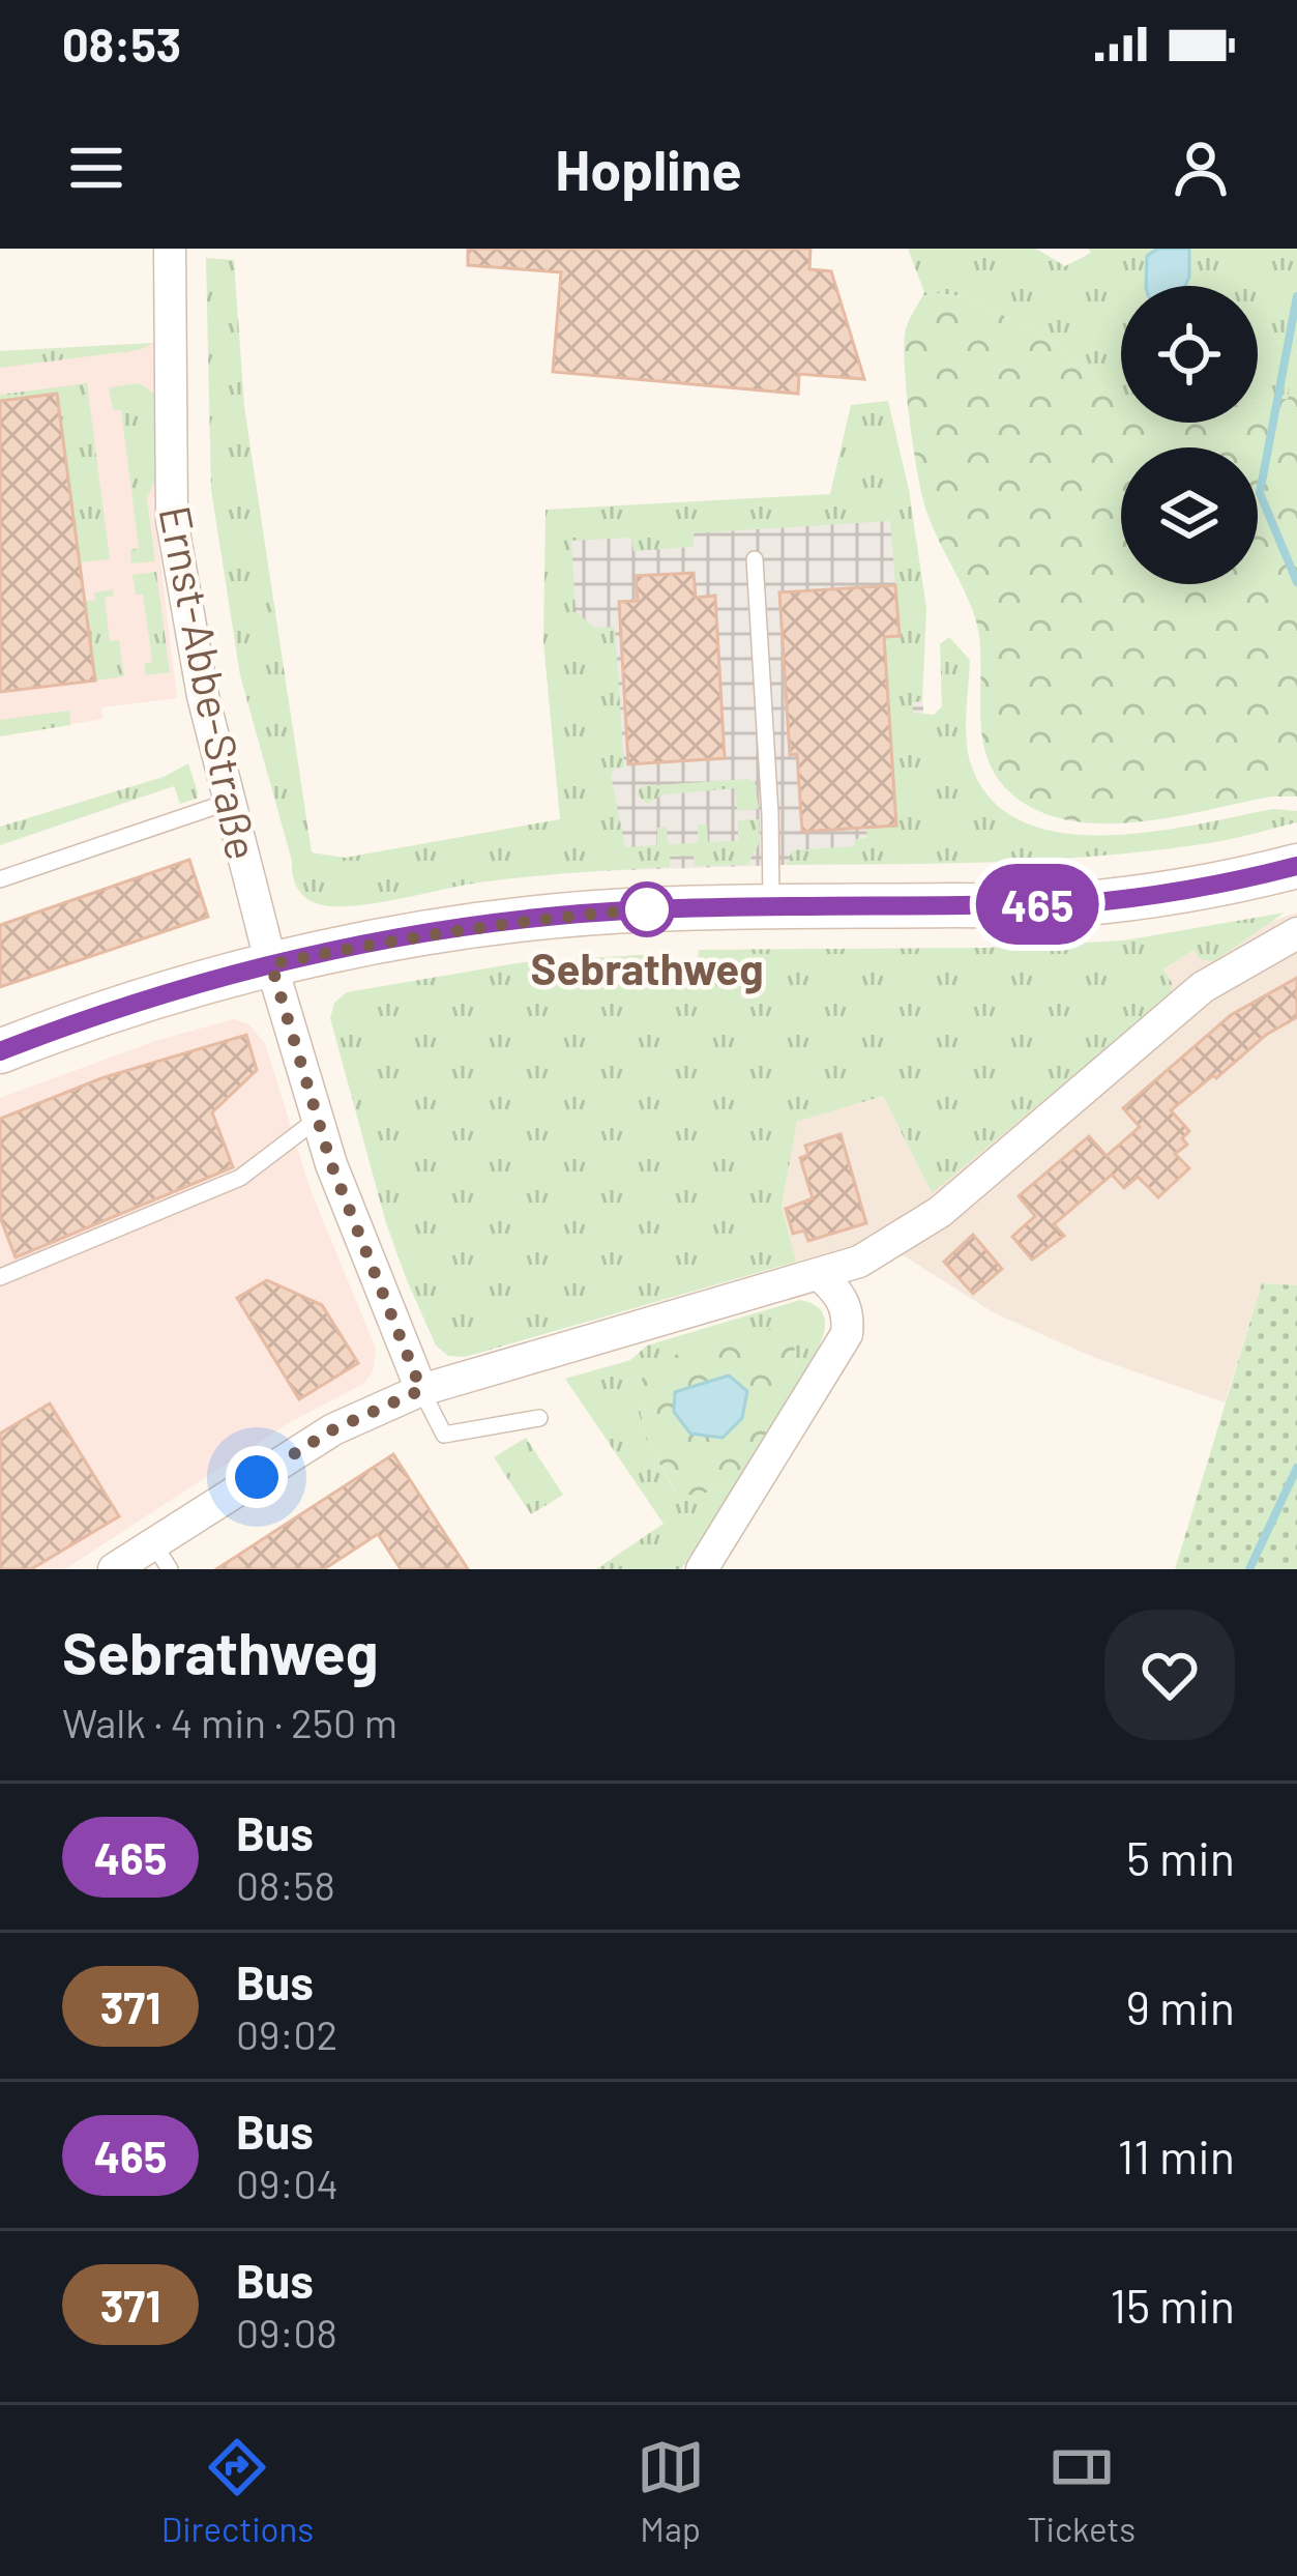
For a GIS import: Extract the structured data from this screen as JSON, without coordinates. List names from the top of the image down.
{
  "streets": {
    "street": ["Ernst-Abbe-Straße"]
  },
  "places": ["Sebrathweg"],
  "lines": ["bus line 465"],
  "page": {
    "status": "08:53",
    "header": "Hopline",
    "on_map": "465",
    "heading": ["Sebrathweg", "Walk · 4 min · 250 m"],
    "list": [
      {
        "mark": "465",
        "name": "Bus",
        "note": "08:58",
        "value": "5 min"
      },
      {
        "mark": "371",
        "name": "Bus",
        "note": "09:02",
        "value": "9 min"
      },
      {
        "mark": "465",
        "name": "Bus",
        "note": "09:04",
        "value": "11 min"
      },
      {
        "mark": "371",
        "name": "Bus",
        "note": "09:08",
        "value": "15 min"
      }
    ],
    "tabs": ["Directions", "Map", "Tickets"]
  }
}
